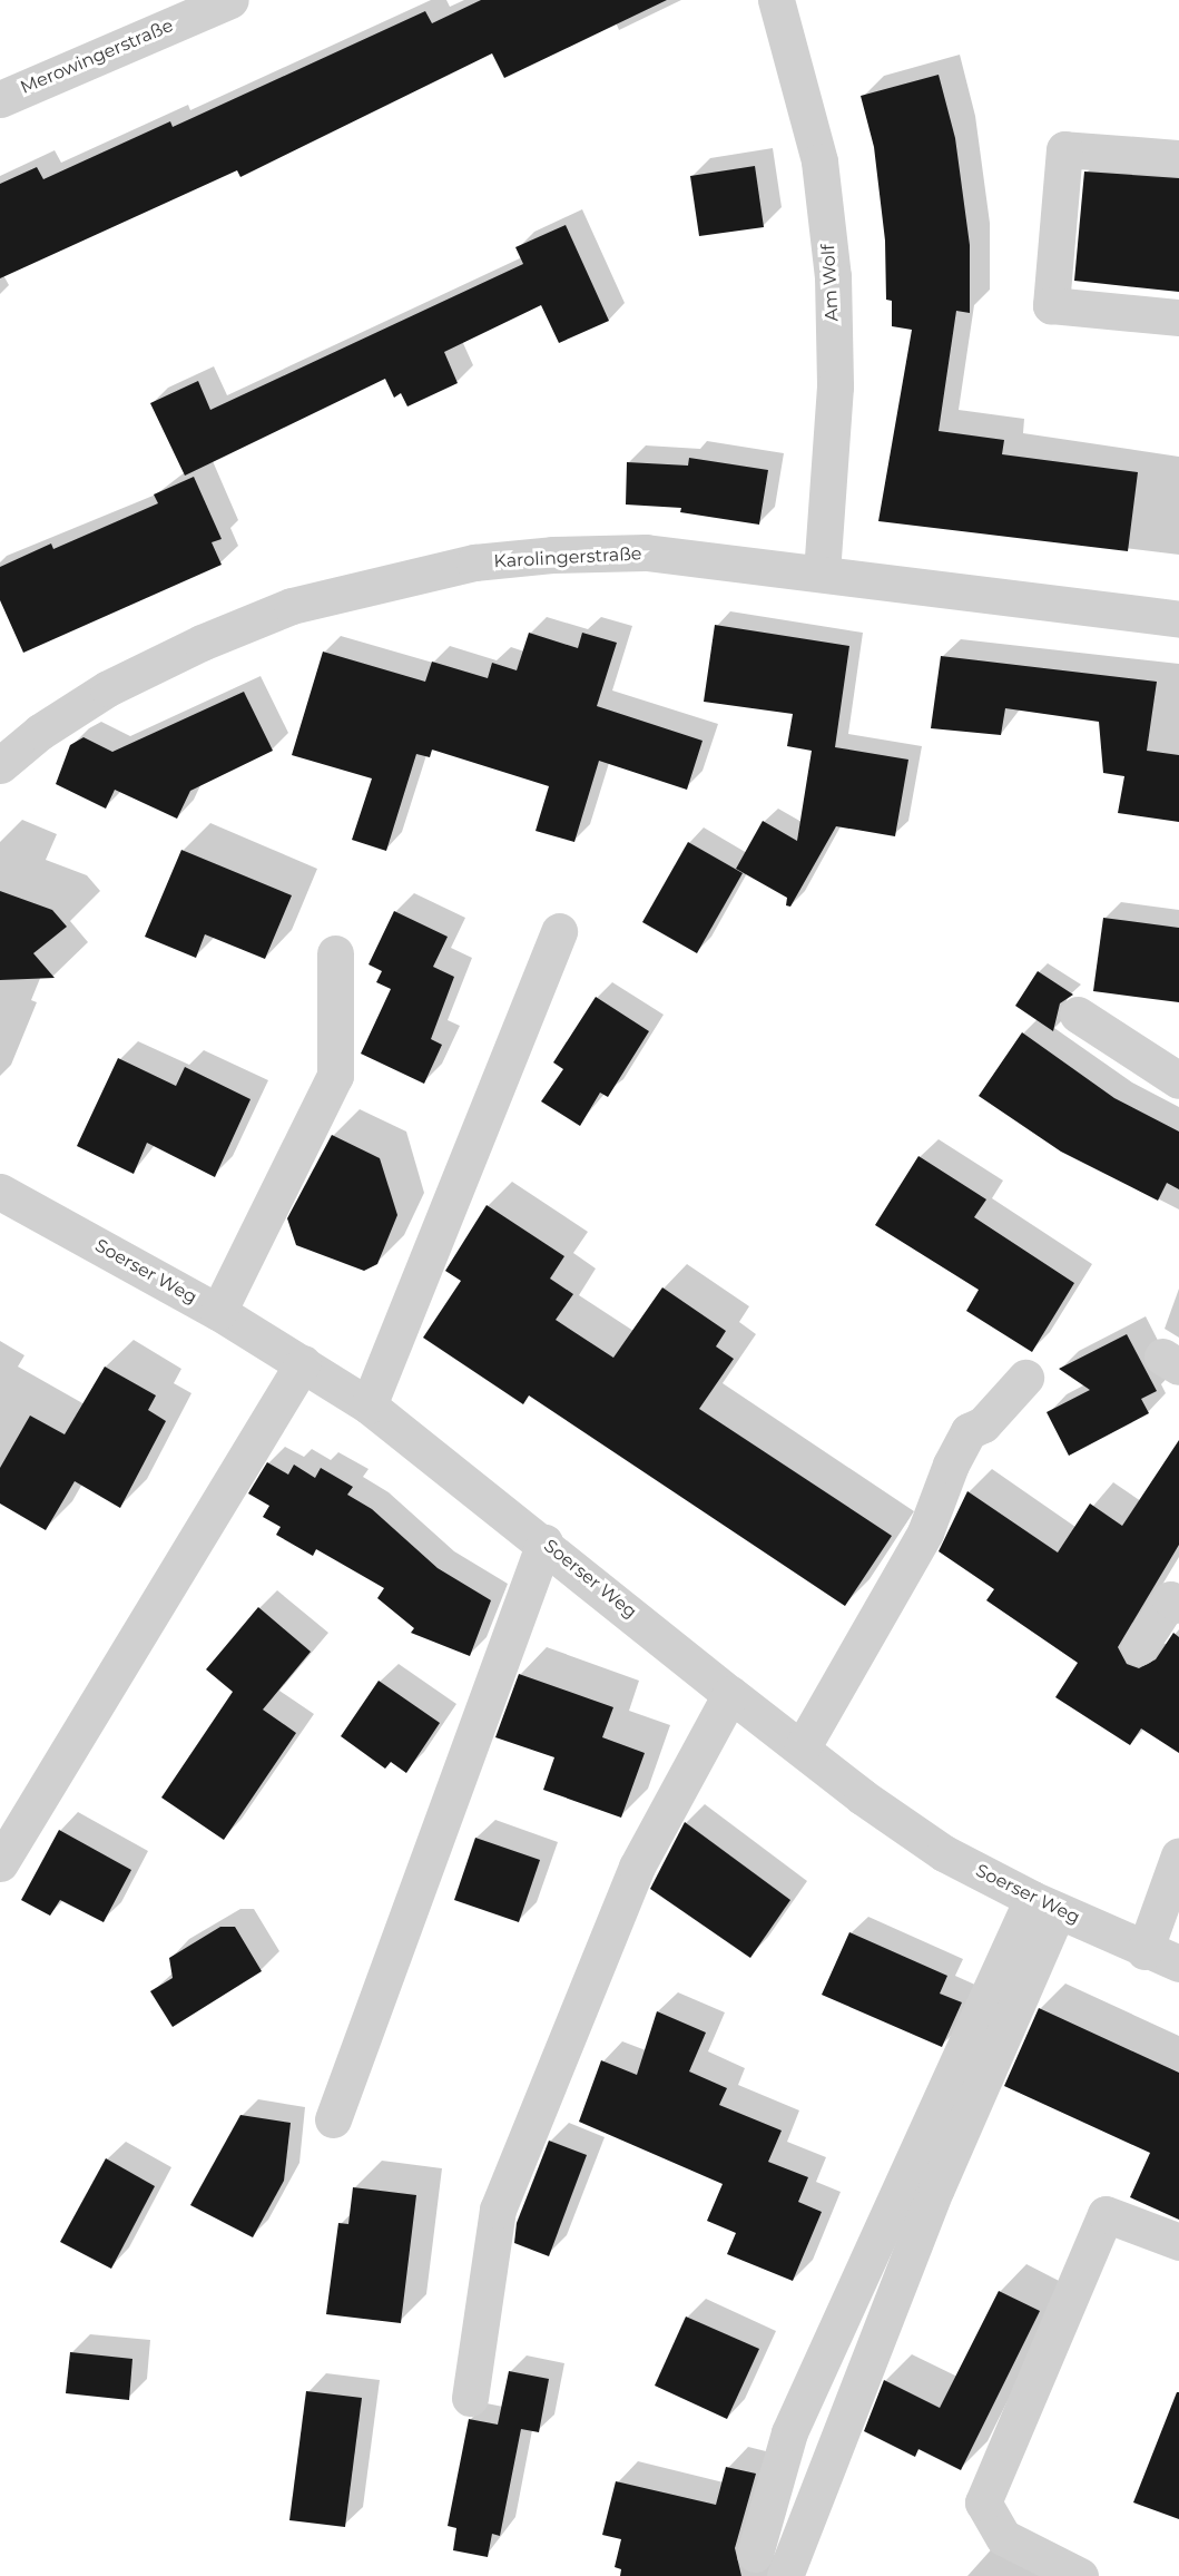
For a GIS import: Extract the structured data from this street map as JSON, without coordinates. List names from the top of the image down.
{
  "streets": {
    "street": [
      "Merowingerstraße",
      "Am Wolf",
      "Karolingerstraße",
      "Soerser Weg"
    ]
  },
  "crossings": [
    ["Am Wolf", "Karolingerstraße"]
  ]
}
